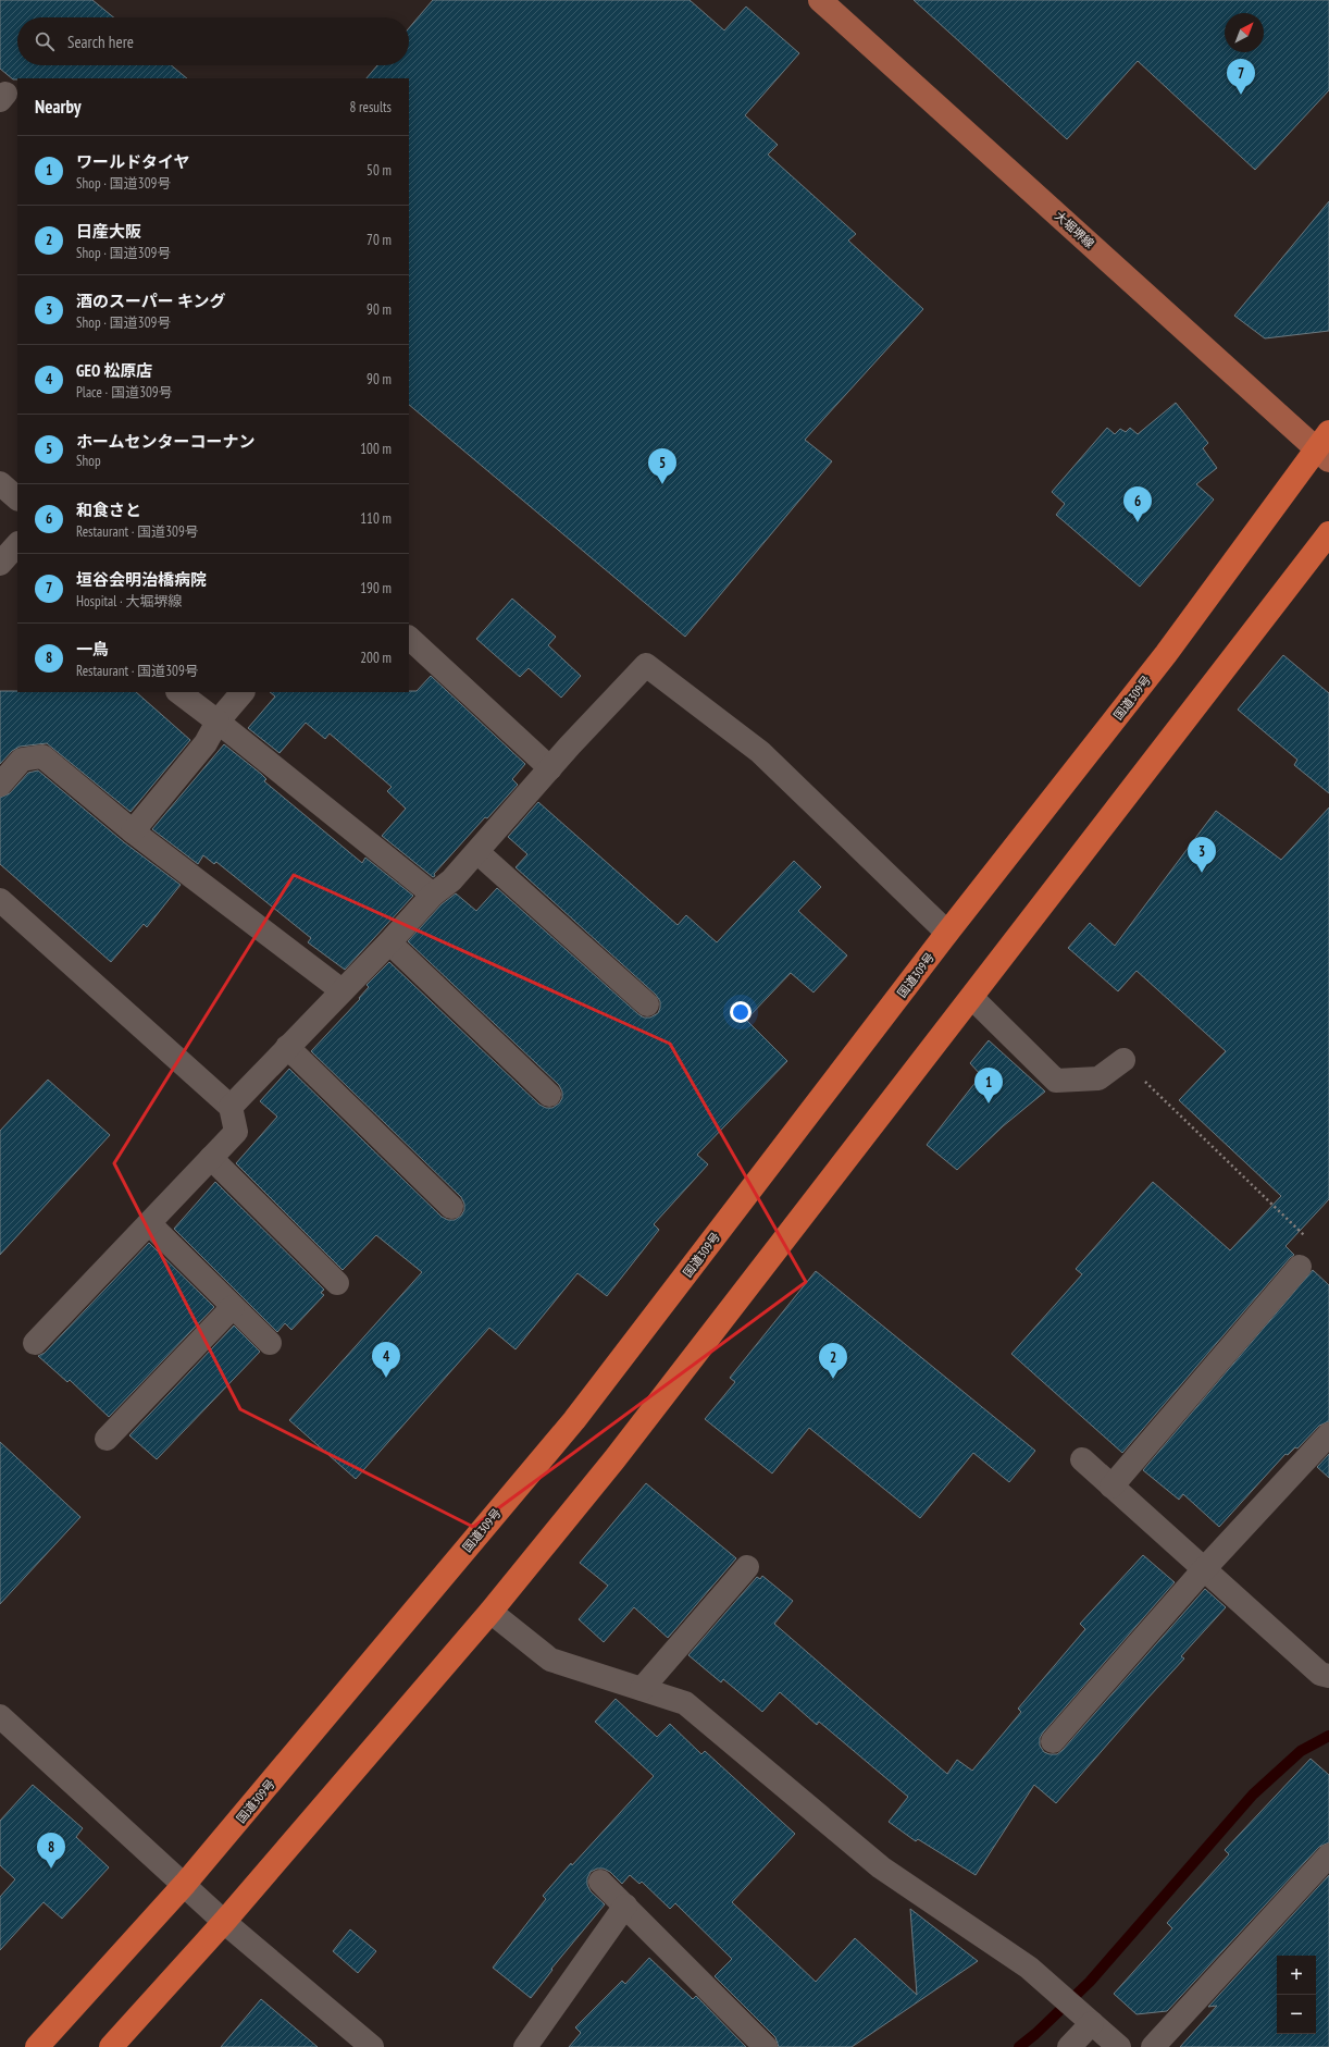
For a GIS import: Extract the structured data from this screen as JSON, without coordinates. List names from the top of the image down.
{
  "streets": {
    "highway": ["国道309号"],
    "main road": ["大堀堺線"]
  },
  "crossings": [
    ["大堀堺線", "国道309号"]
  ],
  "north": "top right",
  "page": {
    "search": "Search here",
    "pins": [
      "7",
      "5",
      "6",
      "3",
      "1",
      "4",
      "2",
      "8"
    ],
    "heading": ["Nearby", "8 results"],
    "list": [
      {
        "mark": "1",
        "name": "ワールドタイヤ",
        "note": "Shop · 国道309号",
        "value": "50 m"
      },
      {
        "mark": "2",
        "name": "日産大阪",
        "note": "Shop · 国道309号",
        "value": "70 m"
      },
      {
        "mark": "3",
        "name": "酒のスーパー キング",
        "note": "Shop · 国道309号",
        "value": "90 m"
      },
      {
        "mark": "4",
        "name": "GEO 松原店",
        "note": "Place · 国道309号",
        "value": "90 m"
      },
      {
        "mark": "5",
        "name": "ホームセンターコーナン",
        "note": "Shop",
        "value": "100 m"
      },
      {
        "mark": "6",
        "name": "和食さと",
        "note": "Restaurant · 国道309号",
        "value": "110 m"
      },
      {
        "mark": "7",
        "name": "垣谷会明治橋病院",
        "note": "Hospital · 大堀堺線",
        "value": "190 m"
      },
      {
        "mark": "8",
        "name": "一鳥",
        "note": "Restaurant · 国道309号",
        "value": "200 m"
      }
    ],
    "map_buttons": ["+", "−"]
  }
}
